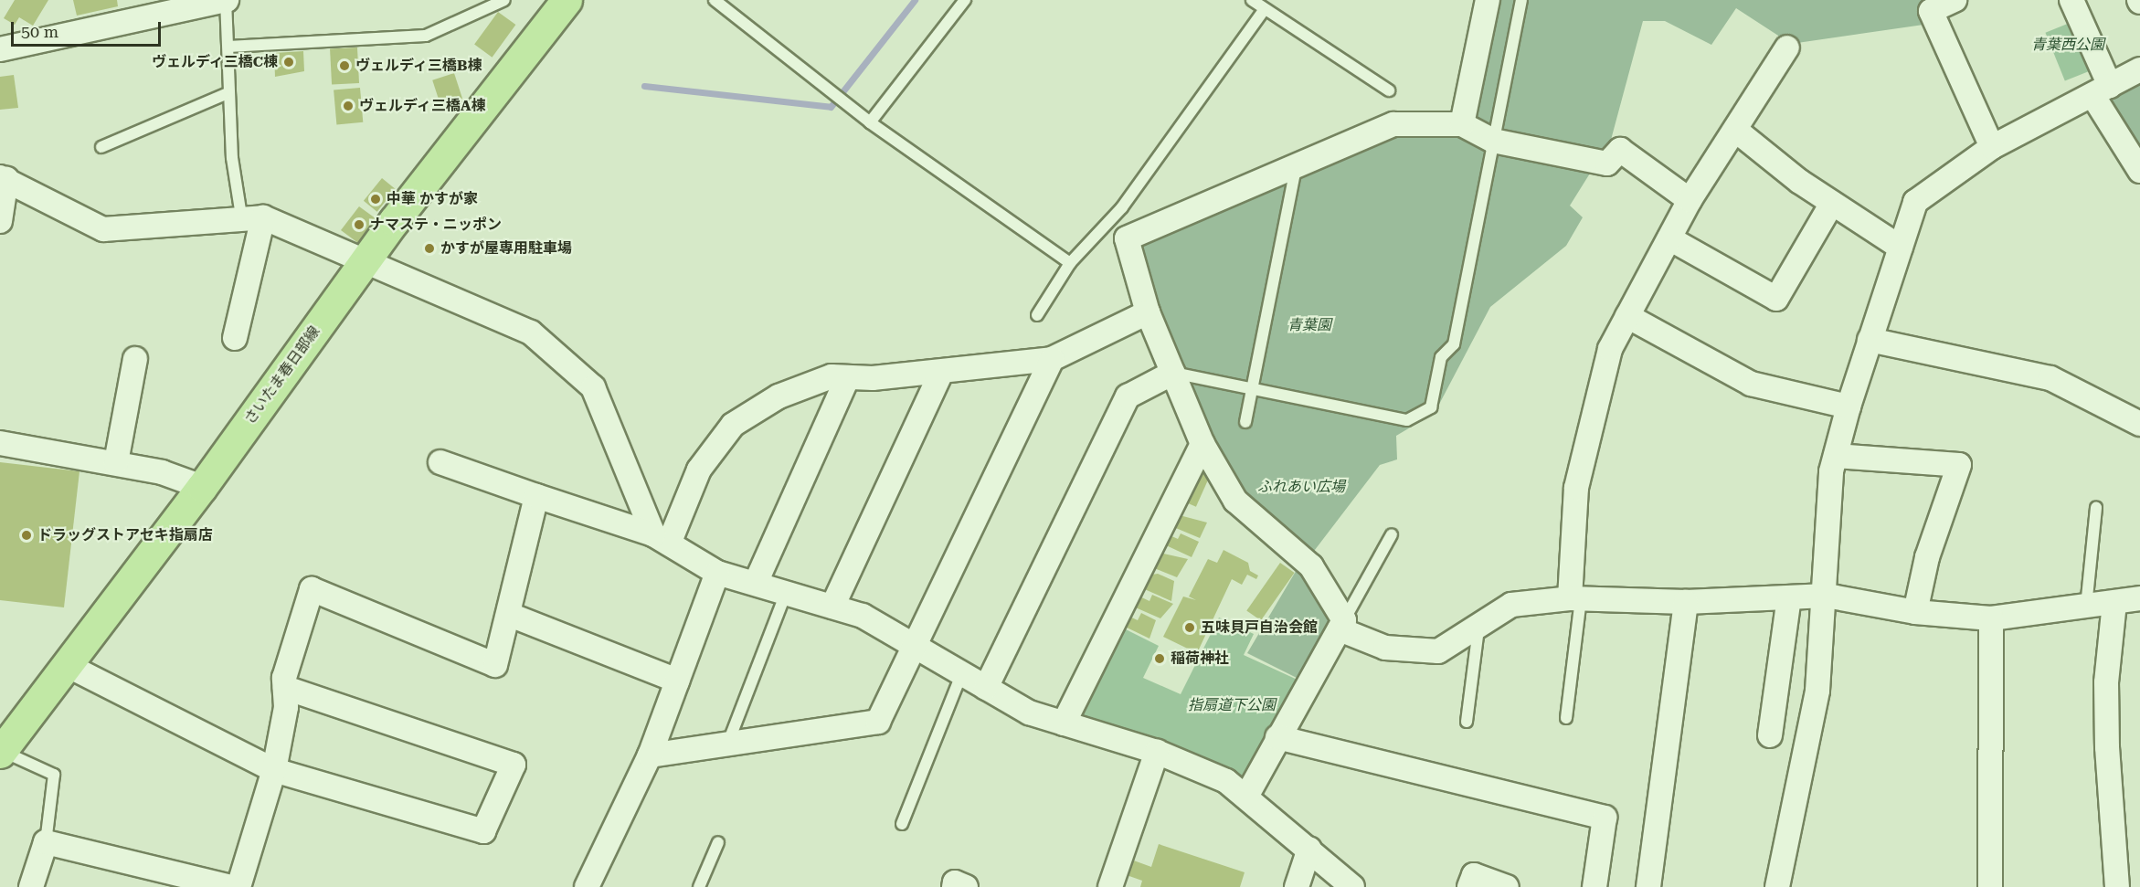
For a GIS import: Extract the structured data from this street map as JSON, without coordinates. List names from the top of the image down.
{
  "streets": {
    "main road": ["さいたま春日部線"]
  },
  "parks": [
    "青葉西公園",
    "青葉園",
    "ふれあい広場",
    "指扇道下公園"
  ],
  "places": [
    "ヴェルディ三橋C棟",
    "ヴェルディ三橋B棟",
    "ヴェルディ三橋A棟",
    "中華 かすが家",
    "ナマステ・ニッポン",
    "かすが屋専用駐車場",
    "ドラッグストアセキ指扇店",
    "五味貝戸自治会館",
    "稲荷神社"
  ],
  "scale_bar": "50 m"
}
